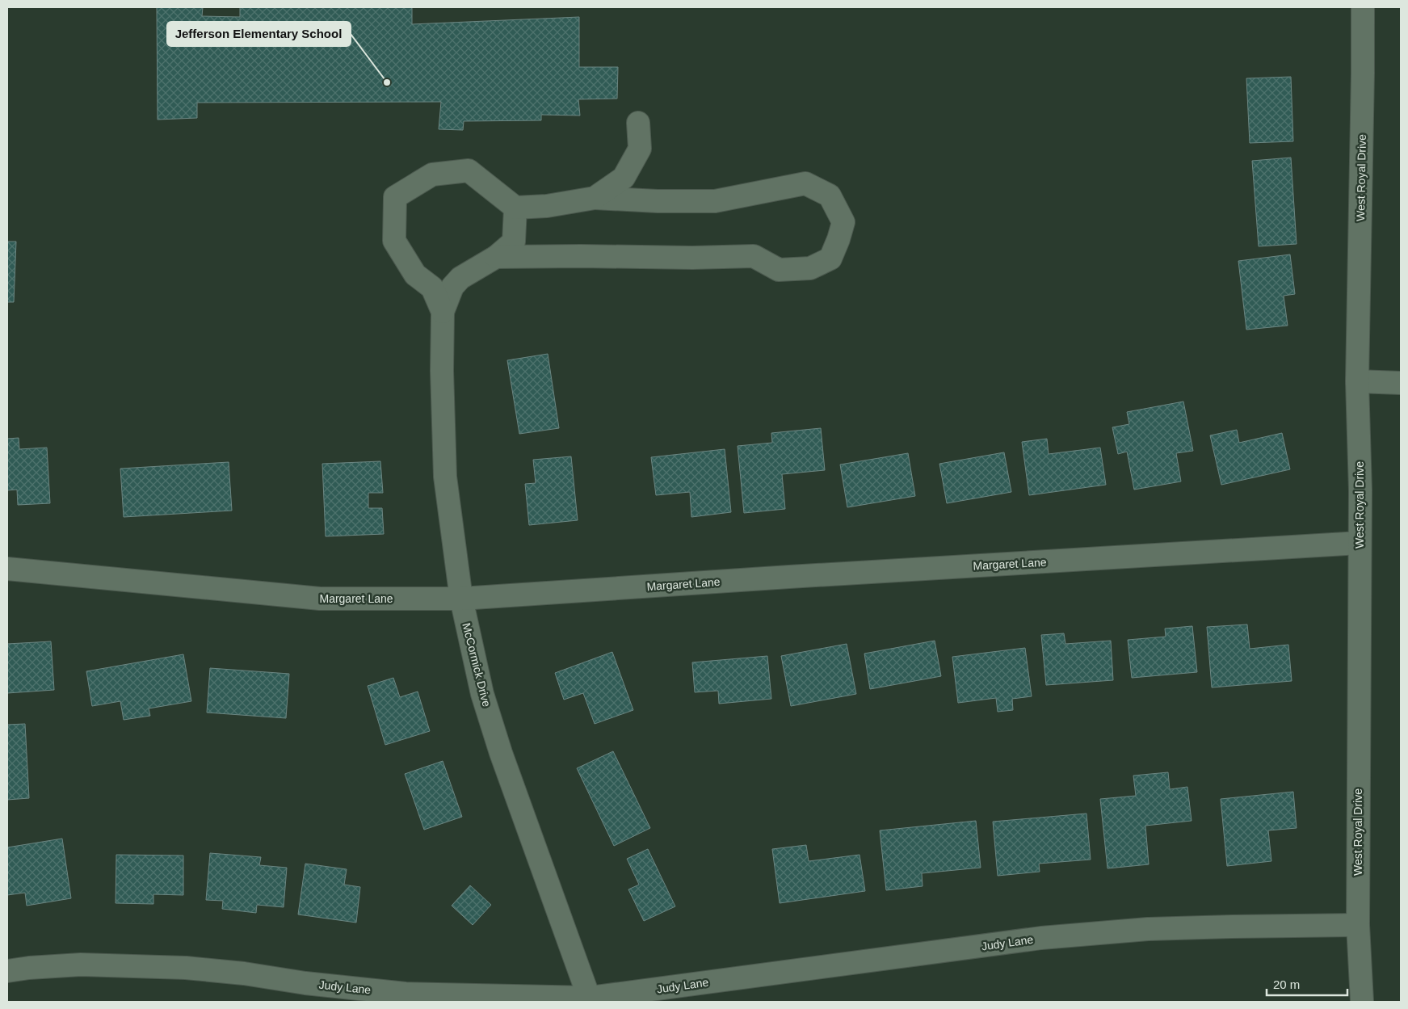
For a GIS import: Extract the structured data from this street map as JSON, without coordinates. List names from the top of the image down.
{
  "streets": {
    "street": [
      "West Royal Drive",
      "Margaret Lane",
      "McCormick Drive",
      "Judy Lane"
    ]
  },
  "crossings": [
    ["West Royal Drive", "Margaret Lane"],
    ["West Royal Drive", "Judy Lane"],
    ["Margaret Lane", "McCormick Drive"],
    ["McCormick Drive", "Judy Lane"]
  ],
  "places": ["Jefferson Elementary School"],
  "scale_bar": "20 m"
}
